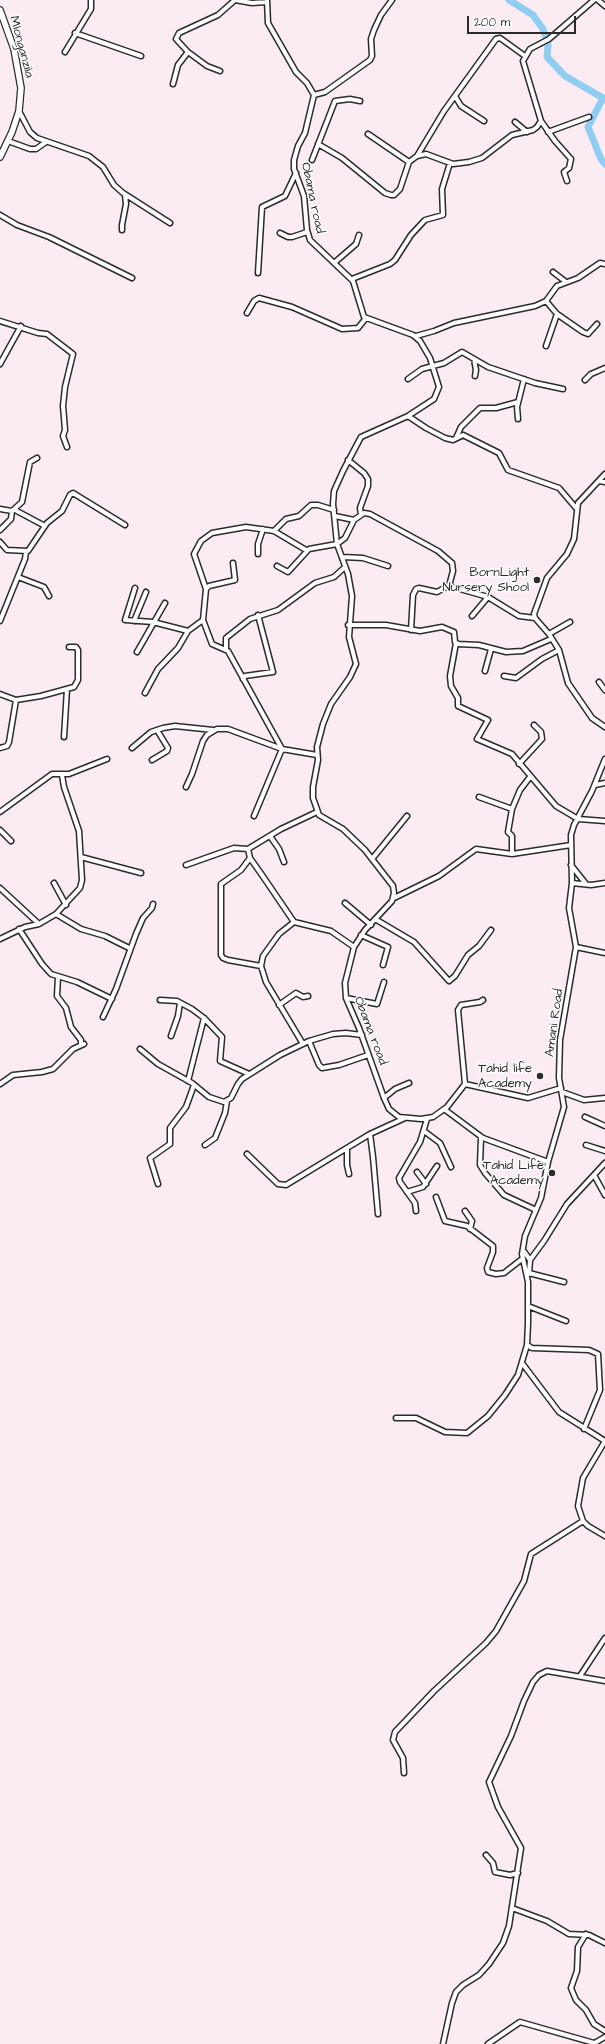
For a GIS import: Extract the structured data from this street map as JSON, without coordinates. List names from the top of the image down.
{
  "streets": {
    "street": ["Mlonganzila", "Obama road", "Amani Road"]
  },
  "places": ["BornLight Nursery Shool", "Tahid life Academy", "Tahid Life Academy"],
  "scale_bar": "200 m"
}
